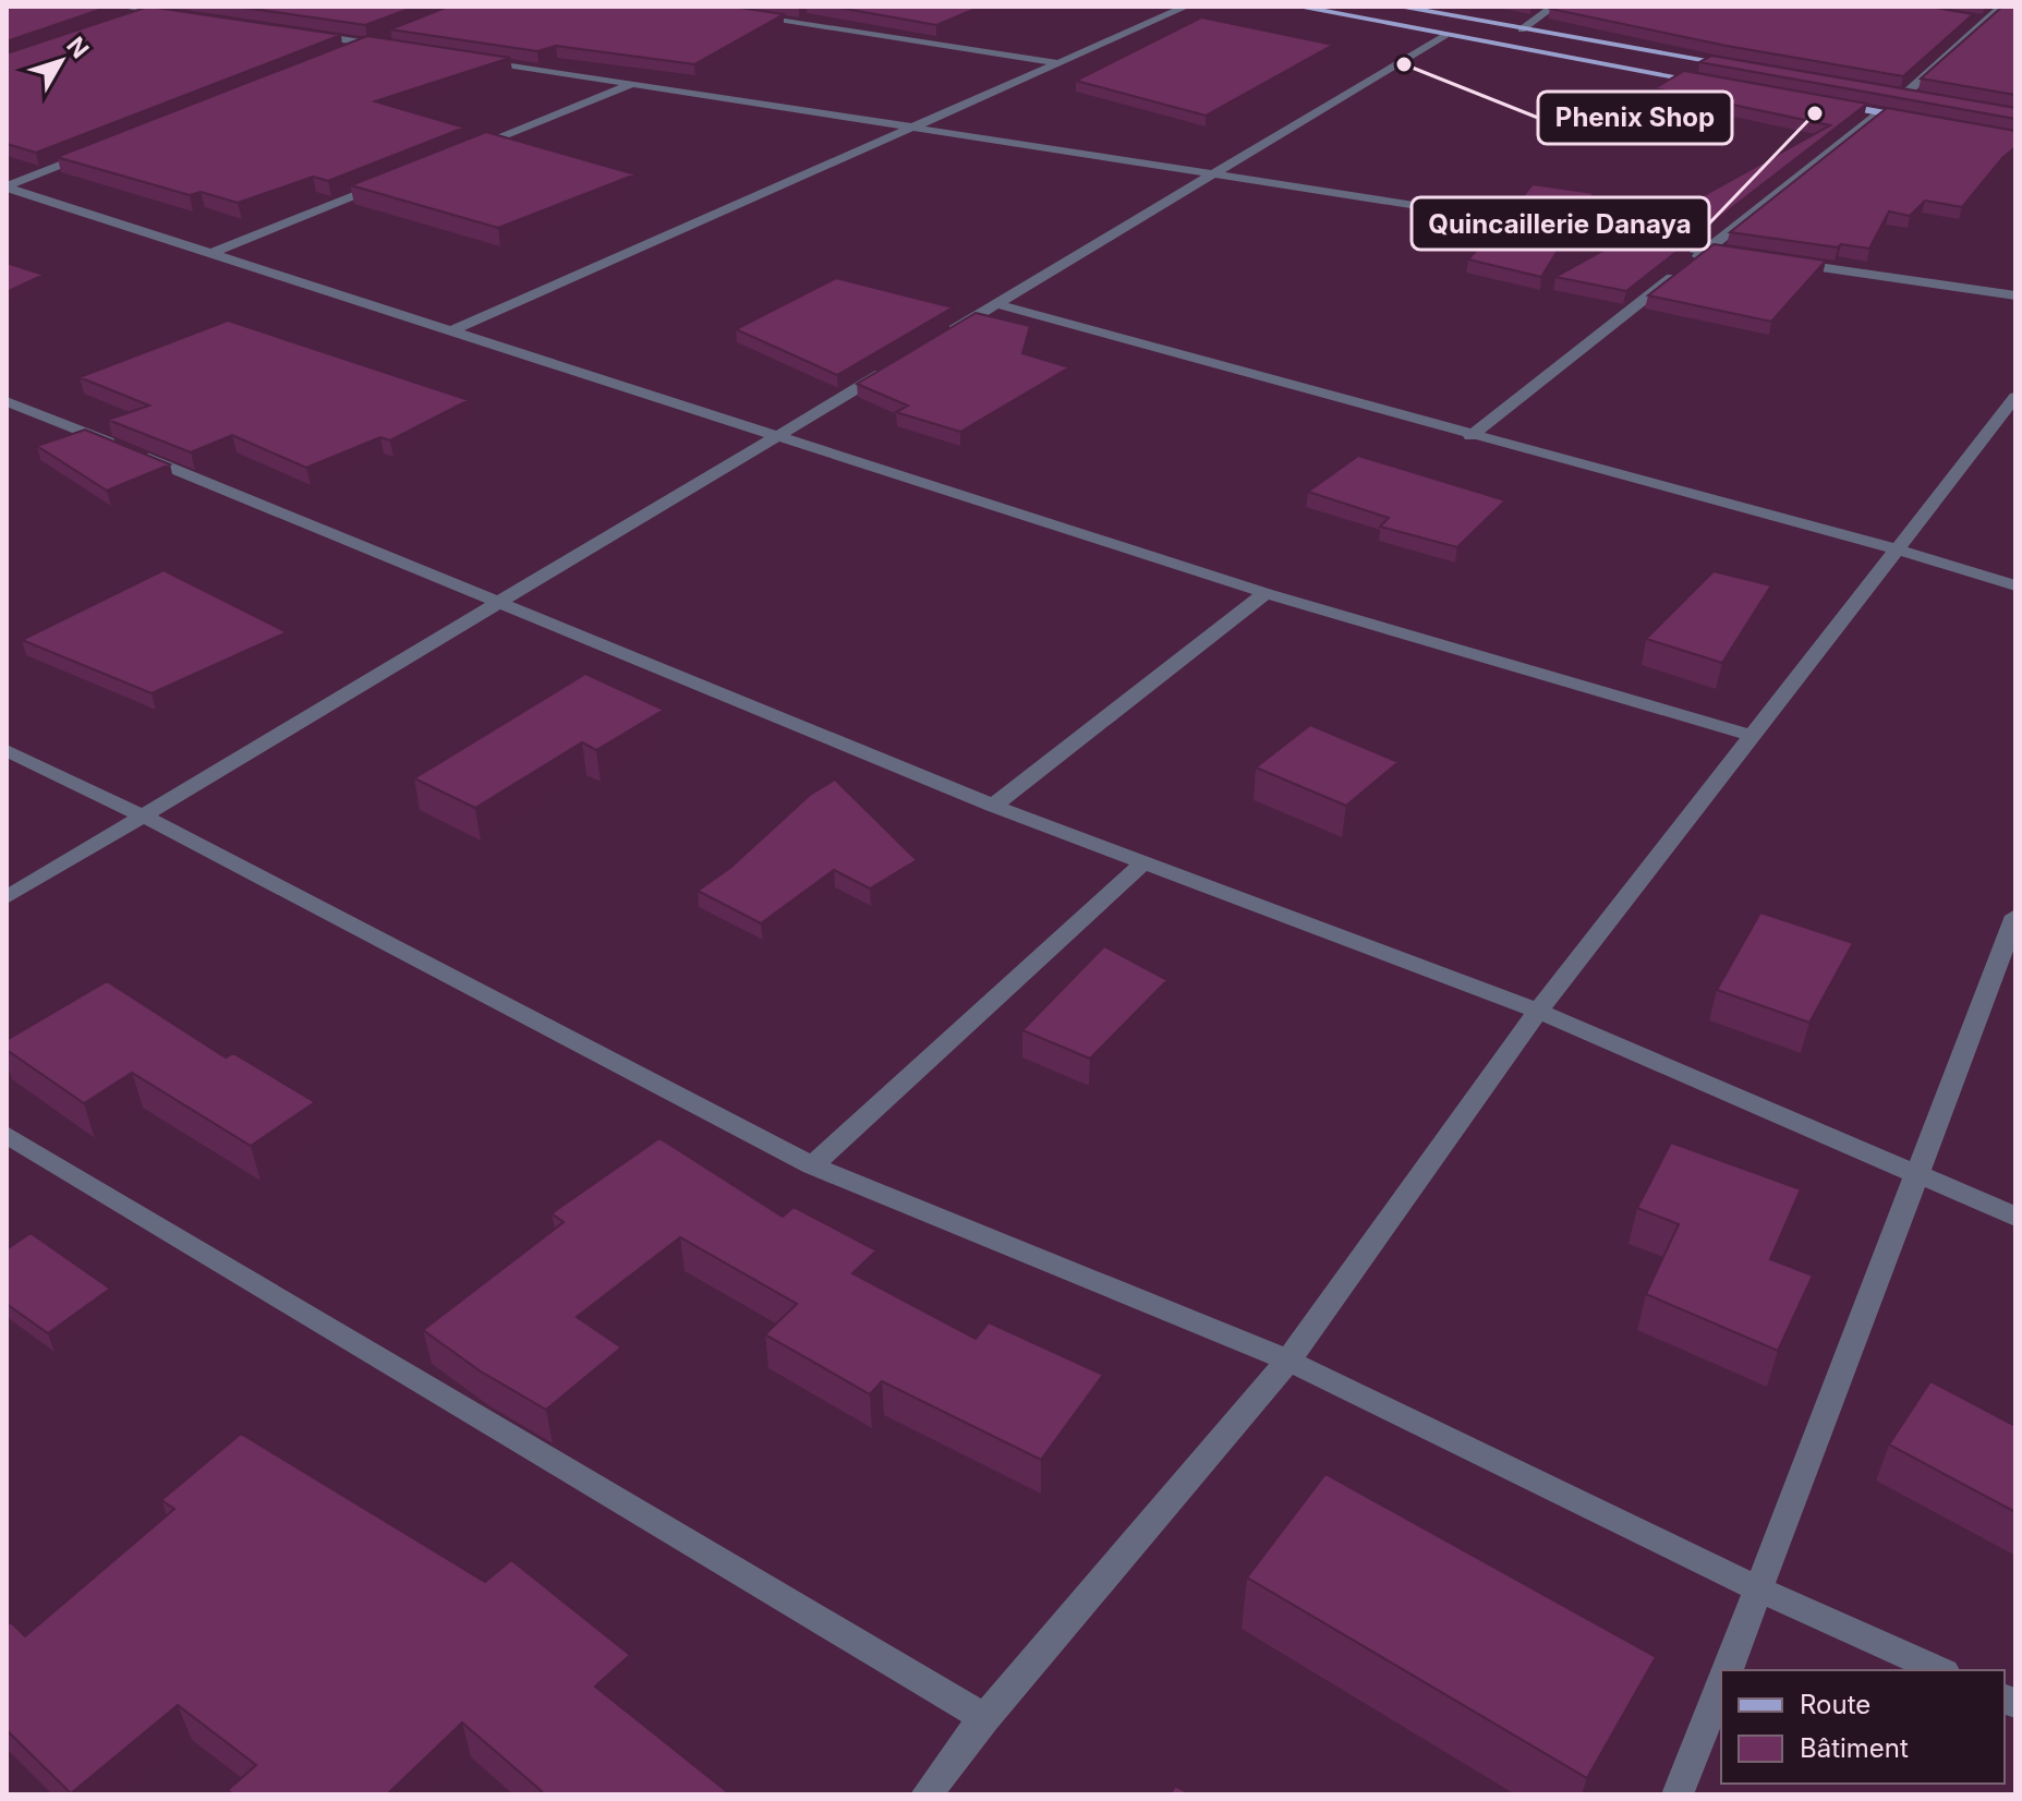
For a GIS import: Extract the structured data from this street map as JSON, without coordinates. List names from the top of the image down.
{
  "places": ["Phenix Shop", "Quincaillerie Danaya"],
  "legend": ["Route", "Bâtiment"],
  "north": "top right"
}
